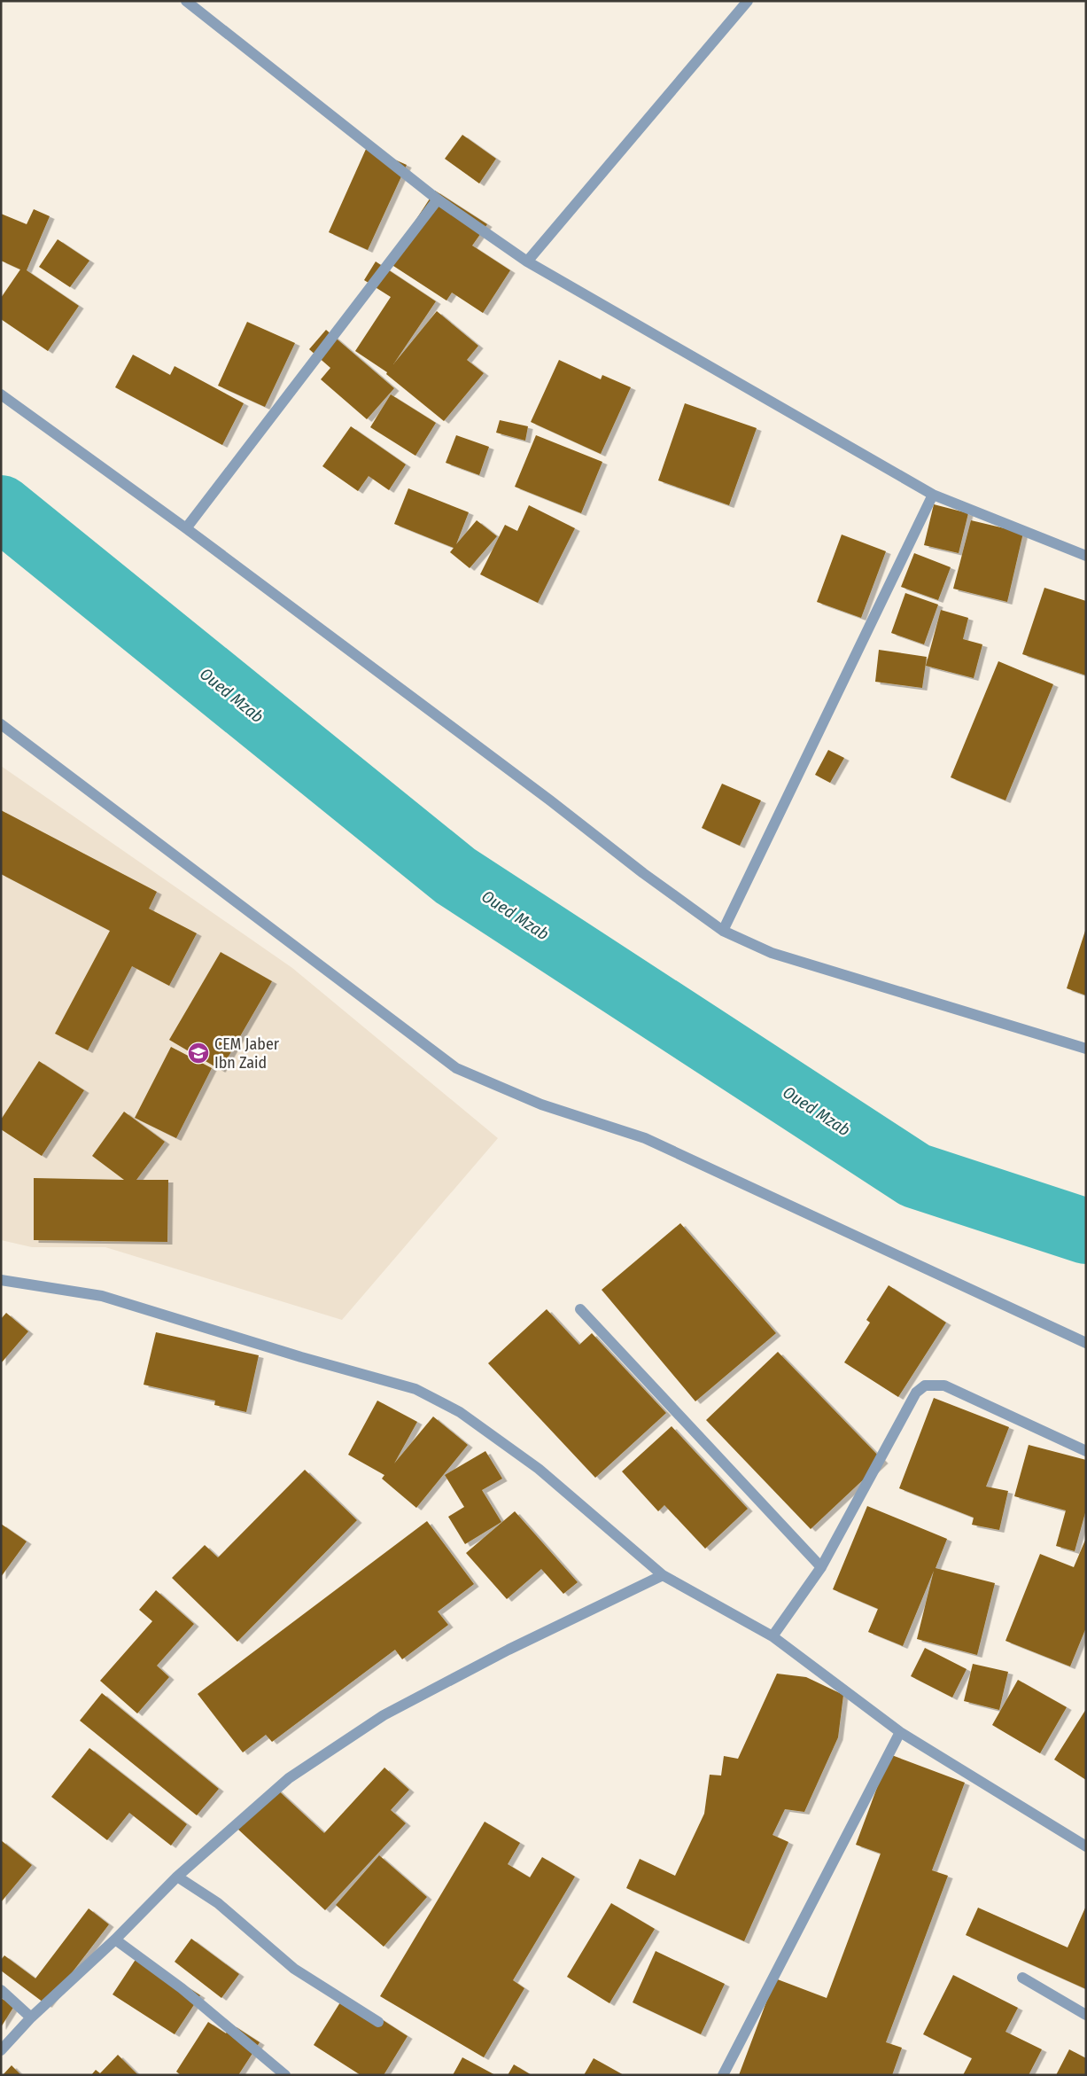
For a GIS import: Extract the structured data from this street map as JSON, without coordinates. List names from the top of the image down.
{
  "water": ["Oued Mzab"],
  "places": {
    "school or university": ["CEM Jaber Ibn Zaid"]
  }
}
